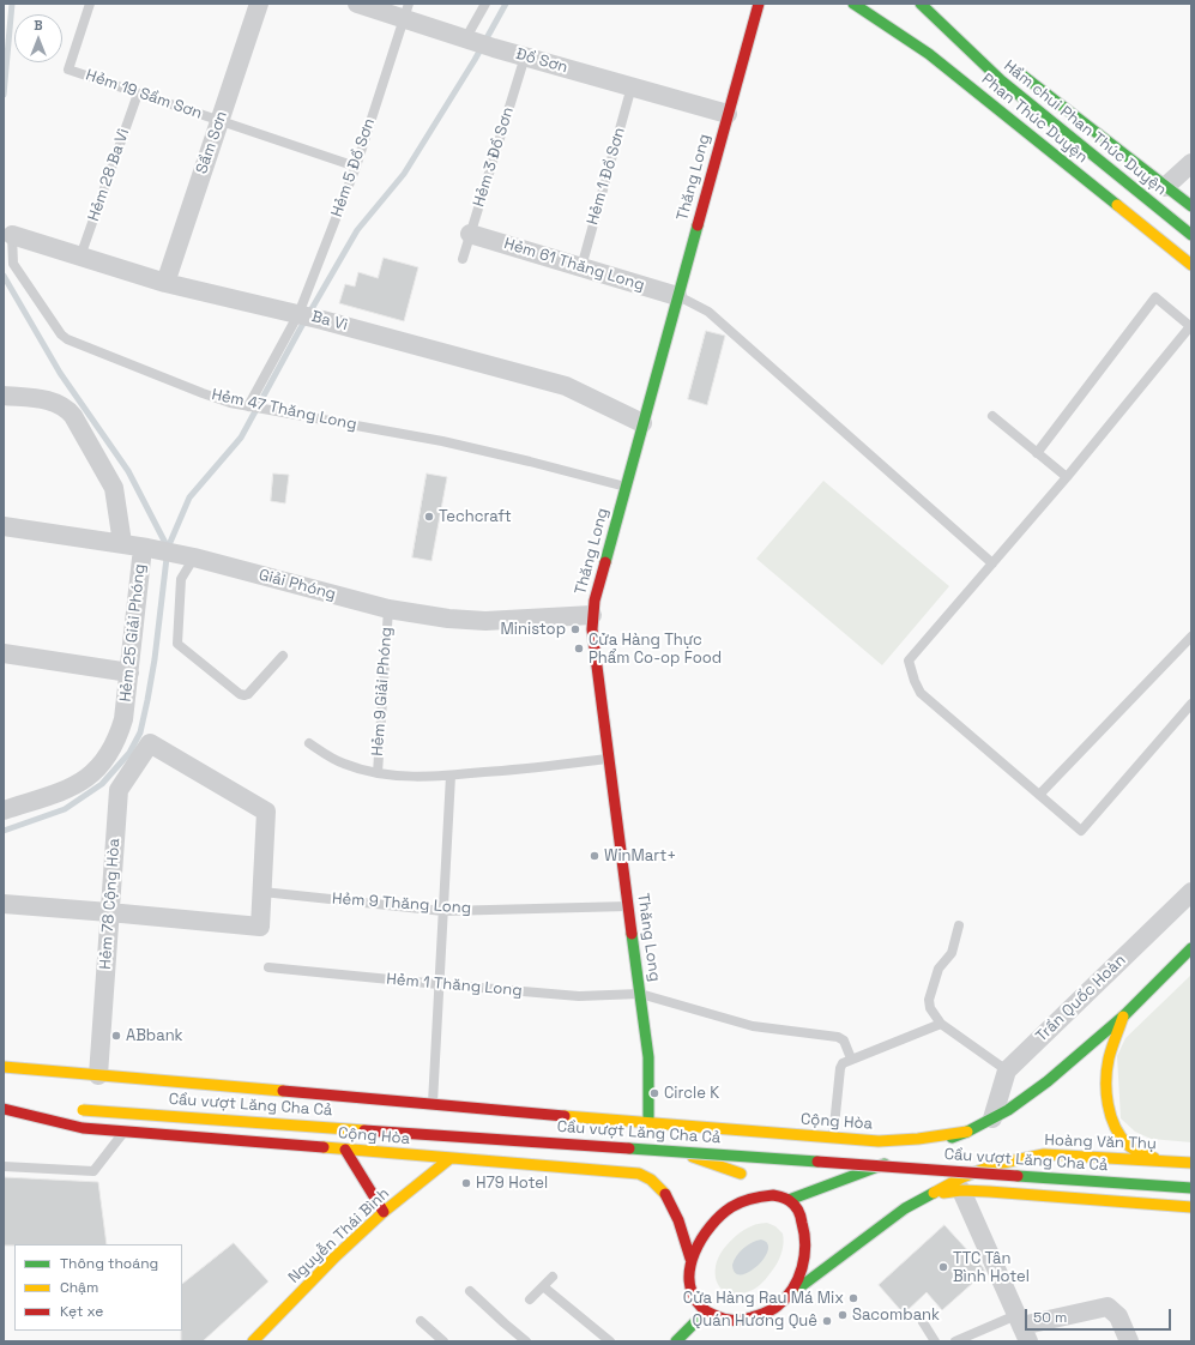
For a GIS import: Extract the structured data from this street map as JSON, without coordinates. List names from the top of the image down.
{
  "streets": {
    "main road": [
      "Phan Thúc Duyện",
      "Hầm chui Phan Thúc Duyện",
      "Thăng Long",
      "Cầu vượt Lăng Cha Cả",
      "Cộng Hòa",
      "Hoàng Văn Thụ",
      "Nguyễn Thái Bình"
    ],
    "street": [
      "Đồ Sơn",
      "Sầm Sơn",
      "Hẻm 61 Thăng Long",
      "Ba Vì",
      "Giải Phóng",
      "Hẻm 25 Giải Phóng",
      "Hẻm 78 Cộng Hòa",
      "Trần Quốc Hoàn"
    ],
    "lane": [
      "Hẻm 19 Sầm Sơn",
      "Hẻm 3 Đồ Sơn",
      "Hẻm 5 Đồ Sơn",
      "Hẻm 28 Ba Vì",
      "Hẻm 1 Đồ Sơn",
      "Hẻm 47 Thăng Long",
      "Hẻm 9 Giải Phóng",
      "Hẻm 9 Thăng Long",
      "Hẻm 1 Thăng Long"
    ]
  },
  "crossings": [
    ["Đồ Sơn", "Hẻm 3 Đồ Sơn"],
    ["Đồ Sơn", "Hẻm 5 Đồ Sơn"],
    ["Đồ Sơn", "Hẻm 1 Đồ Sơn"],
    ["Đồ Sơn", "Thăng Long"],
    ["Hẻm 19 Sầm Sơn", "Sầm Sơn"],
    ["Hẻm 19 Sầm Sơn", "Hẻm 5 Đồ Sơn"],
    ["Hẻm 19 Sầm Sơn", "Hẻm 28 Ba Vì"],
    ["Phan Thúc Duyện", "Hầm chui Phan Thúc Duyện"],
    ["Sầm Sơn", "Ba Vì"],
    ["Hẻm 3 Đồ Sơn", "Hẻm 61 Thăng Long"],
    ["Hẻm 5 Đồ Sơn", "Ba Vì"],
    ["Hẻm 5 Đồ Sơn", "Hẻm 47 Thăng Long"],
    ["Hẻm 28 Ba Vì", "Ba Vì"],
    ["Hẻm 1 Đồ Sơn", "Hẻm 61 Thăng Long"],
    ["Thăng Long", "Hẻm 61 Thăng Long"],
    ["Thăng Long", "Ba Vì"],
    ["Thăng Long", "Hẻm 47 Thăng Long"],
    ["Thăng Long", "Giải Phóng"],
    ["Thăng Long", "Hẻm 9 Thăng Long"],
    ["Thăng Long", "Hẻm 1 Thăng Long"],
    ["Thăng Long", "Cộng Hòa"],
    ["Ba Vì", "Hẻm 47 Thăng Long"],
    ["Giải Phóng", "Hẻm 25 Giải Phóng"],
    ["Giải Phóng", "Hẻm 9 Giải Phóng"],
    ["Hẻm 78 Cộng Hòa", "Hẻm 9 Thăng Long"],
    ["Hẻm 78 Cộng Hòa", "Cộng Hòa"],
    ["Cộng Hòa", "Hoàng Văn Thụ"],
    ["Cộng Hòa", "Nguyễn Thái Bình"]
  ],
  "places": [
    "Techcraft",
    "Ministop",
    "Cửa Hàng Thực Phẩm Co-op Food",
    "WinMart+",
    "ABbank",
    "Circle K",
    "H79 Hotel",
    "TTC Tân Bình Hotel",
    "Cửa Hàng Rau Má Mix",
    "Sacombank",
    "Quán Hương Quê"
  ],
  "legend": ["Thông thoáng", "Chậm", "Kẹt xe"],
  "scale_bar": "50 m",
  "north": "top"
}
